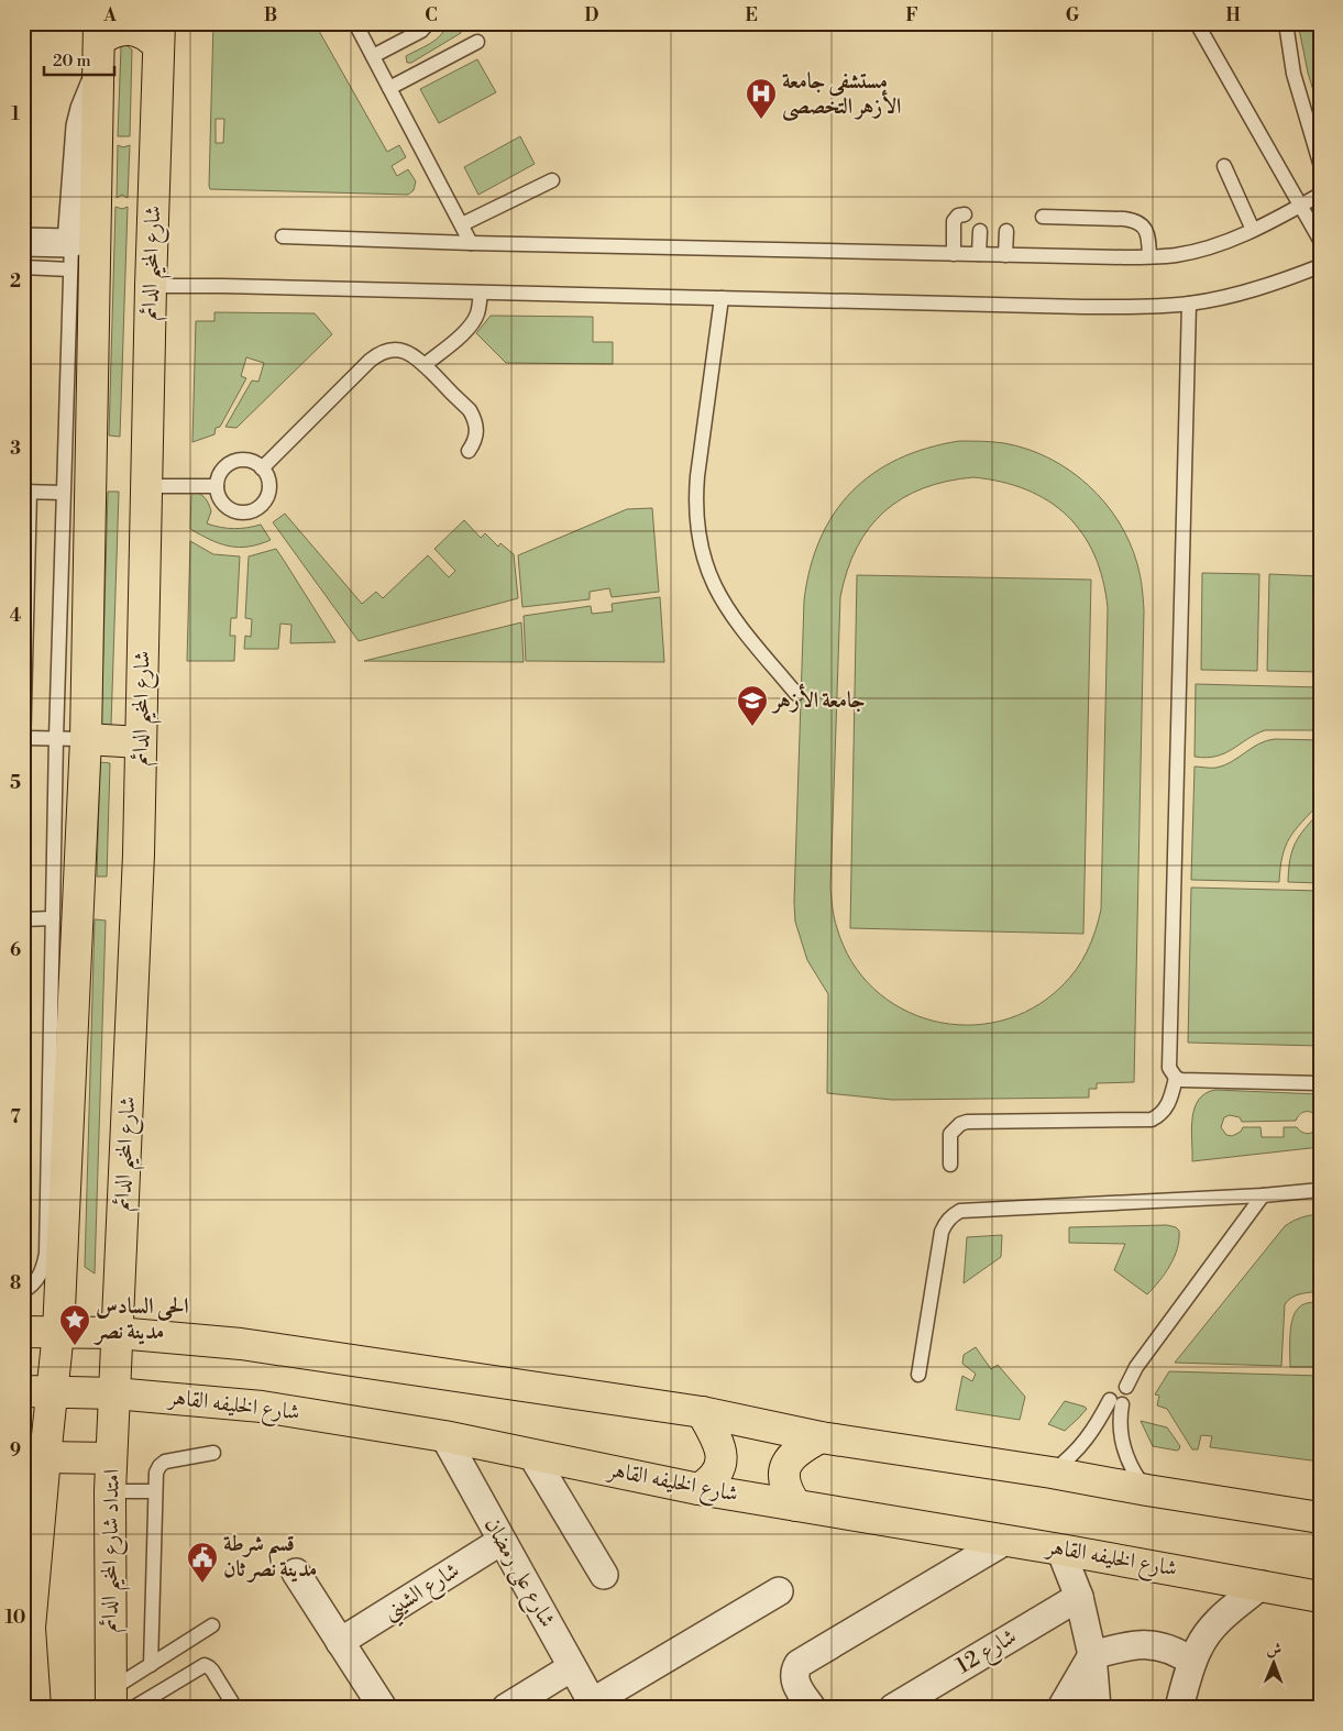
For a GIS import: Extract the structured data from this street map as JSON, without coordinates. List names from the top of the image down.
{
  "streets": {
    "main road": ["شارع المخيم الدائم", "شارع الخليفه القاهر", "امتداد شارع المخيم الدائم"],
    "street": ["شارع على رمضان", "شارع الشيني", "شارع 12"]
  },
  "crossings": [
    ["شارع المخيم الدائم", "شارع الخليفه القاهر"],
    ["شارع المخيم الدائم", "امتداد شارع المخيم الدائم"],
    ["شارع الخليفه القاهر", "امتداد شارع المخيم الدائم"],
    ["شارع الخليفه القاهر", "شارع على رمضان"],
    ["شارع على رمضان", "شارع الشيني"]
  ],
  "places": {
    "hospital": ["مستشفى جامعة الأزهر التخصصى"],
    "school or university": ["جامعة الأزهر"],
    "place": ["الحى السادس مدينة نصر"],
    "public building": ["قسم شرطة مدينة نصر ثان"]
  },
  "scale_bar": "20 m",
  "north": "top",
  "grid": {
    "columns": [
      "A",
      "B",
      "C",
      "D",
      "E",
      "F",
      "G",
      "H"
    ],
    "rows": [
      "1",
      "2",
      "3",
      "4",
      "5",
      "6",
      "7",
      "8",
      "9",
      "10"
    ]
  }
}
